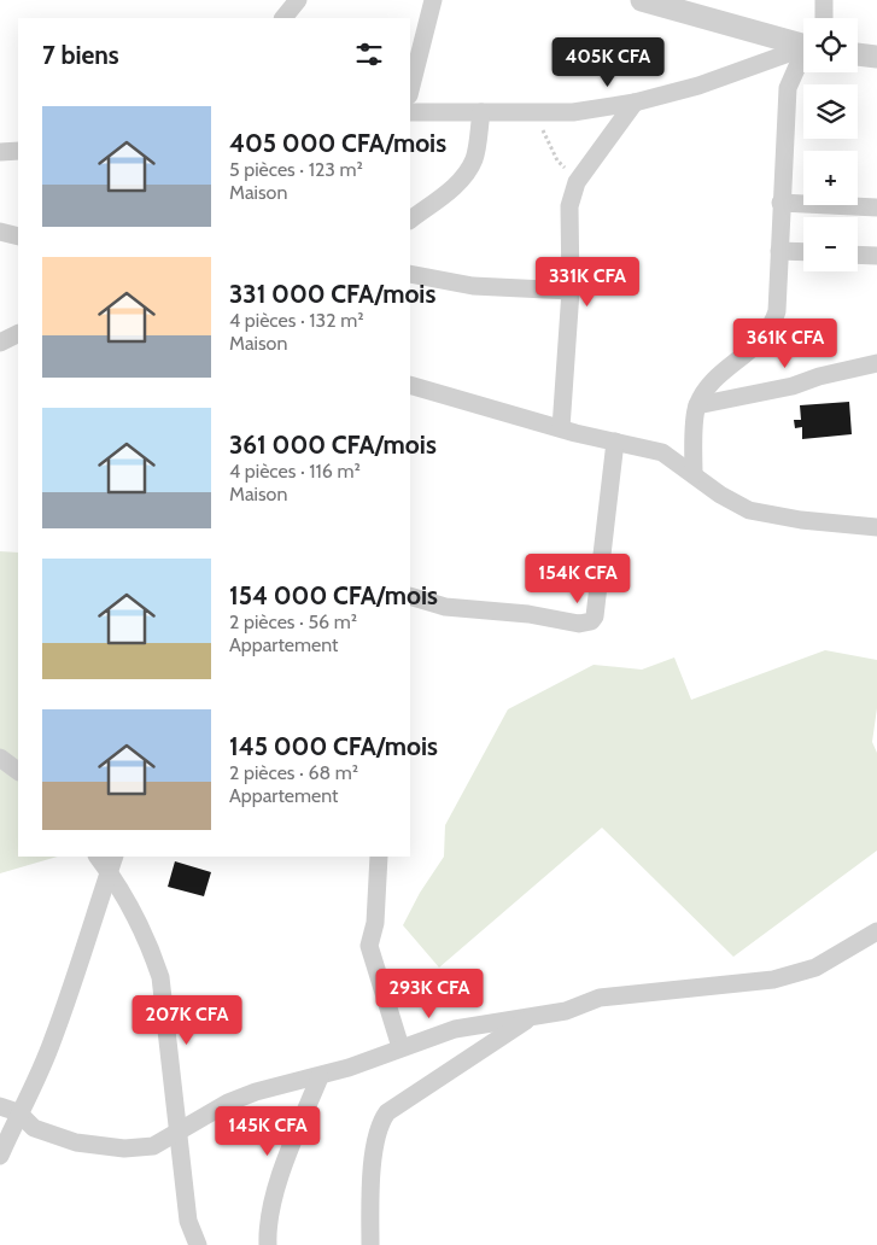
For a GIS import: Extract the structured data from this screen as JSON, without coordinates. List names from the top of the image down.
{
  "page": {
    "map_buttons": ["+", "−"],
    "heading": "7 biens",
    "price": [
      "405K CFA",
      "331K CFA",
      "361K CFA",
      "154K CFA",
      "293K CFA",
      "207K CFA",
      "145K CFA"
    ],
    "list": [
      {
        "name": "405 000 CFA/mois",
        "note": "5 pièces · 123 m² · Maison"
      },
      {
        "name": "331 000 CFA/mois",
        "note": "4 pièces · 132 m² · Maison"
      },
      {
        "name": "361 000 CFA/mois",
        "note": "4 pièces · 116 m² · Maison"
      },
      {
        "name": "154 000 CFA/mois",
        "note": "2 pièces · 56 m² · Appartement"
      },
      {
        "name": "145 000 CFA/mois",
        "note": "2 pièces · 68 m² · Appartement"
      }
    ]
  }
}
